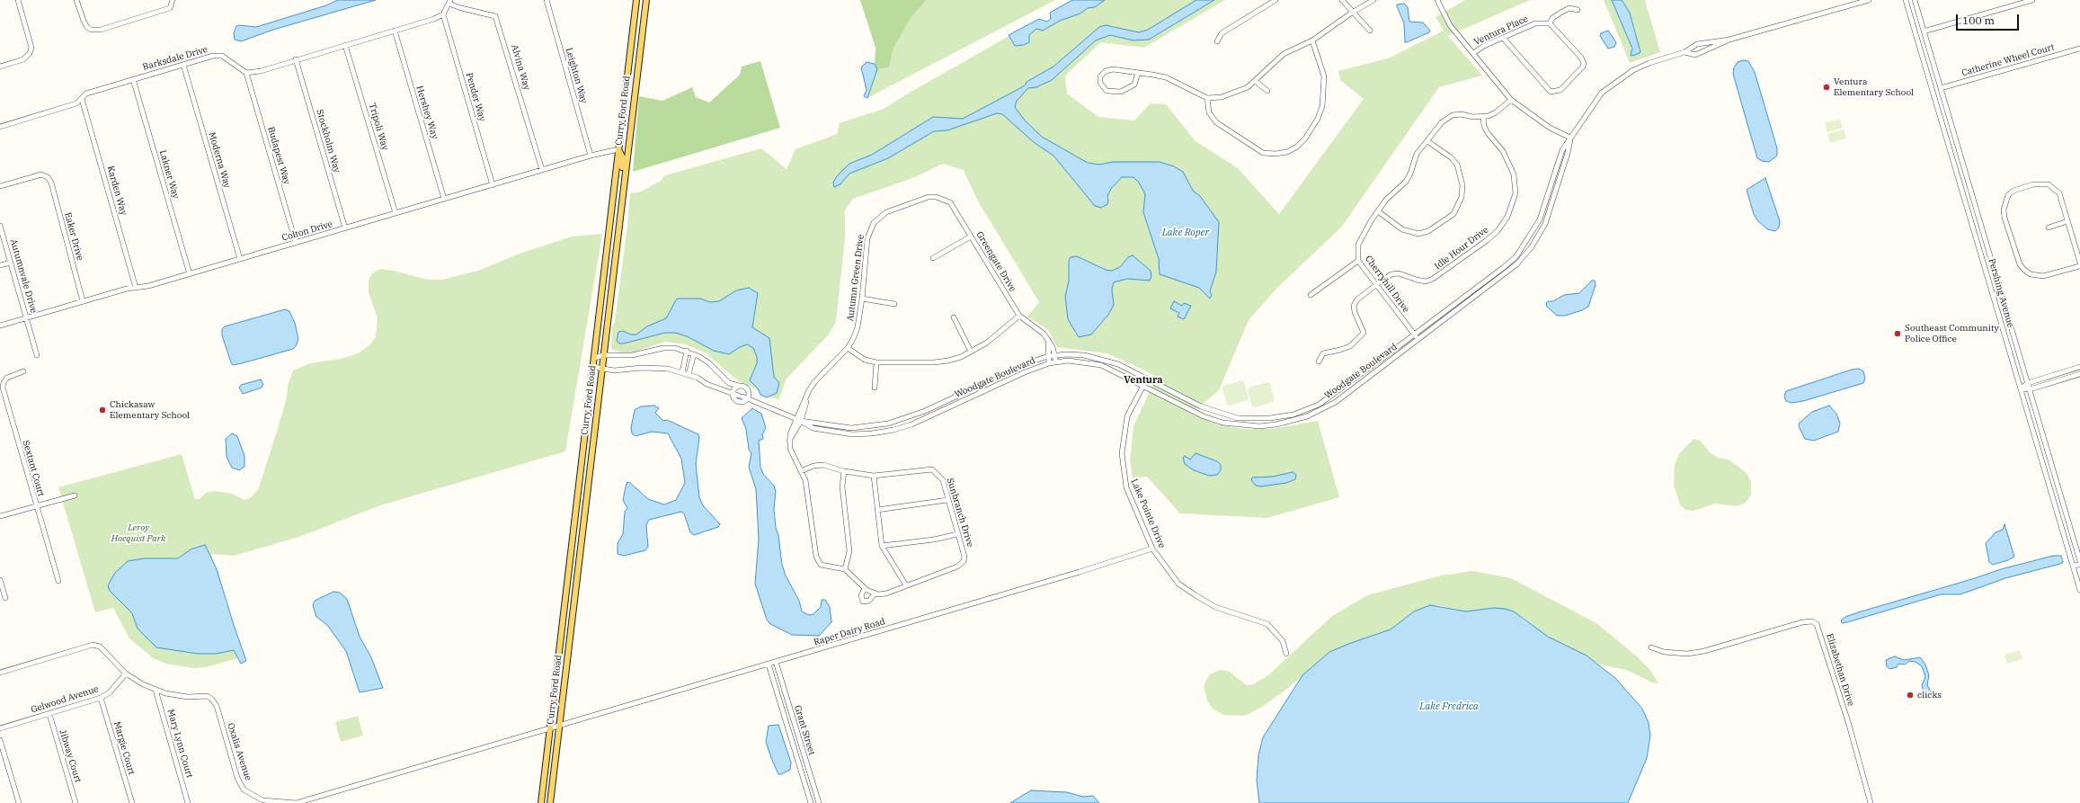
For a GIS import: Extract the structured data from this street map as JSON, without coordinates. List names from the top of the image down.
{
  "streets": {
    "main road": ["Curry Ford Road"],
    "street": [
      "Ventura Place",
      "Barksdale Drive",
      "Catherine Wheel Court",
      "Alvina Way",
      "Leighton Way",
      "Pender Way",
      "Hershey Way",
      "Tripoli Way",
      "Stockholm Way",
      "Budapest Way",
      "Moderna Way",
      "Lakner Way",
      "Karden Way",
      "Colton Drive",
      "Eaker Drive",
      "Idle Hour Drive",
      "Greengate Drive",
      "Autumnvale Drive",
      "Autumn Green Drive",
      "Cherryhill Drive",
      "Pershing Avenue",
      "Woodgate Boulevard",
      "Sextant Court",
      "Sunbranch Drive",
      "Lake Pointe Drive",
      "Raper Dairy Road",
      "Elizabethan Drive",
      "Gelwood Avenue",
      "Grant Street",
      "Mary Lynn Court",
      "Margie Court",
      "Oxalis Avenue",
      "Jibway Court"
    ]
  },
  "crossings": [
    ["Barksdale Drive", "Budapest Way"],
    ["Barksdale Drive", "Moderna Way"],
    ["Barksdale Drive", "Lakner Way"],
    ["Barksdale Drive", "Karden Way"],
    ["Catherine Wheel Court", "Pershing Avenue"],
    ["Alvina Way", "Colton Drive"],
    ["Leighton Way", "Colton Drive"],
    ["Pender Way", "Colton Drive"],
    ["Curry Ford Road", "Colton Drive"],
    ["Curry Ford Road", "Woodgate Boulevard"],
    ["Curry Ford Road", "Raper Dairy Road"],
    ["Curry Ford Road", "Oxalis Avenue"],
    ["Hershey Way", "Colton Drive"],
    ["Tripoli Way", "Colton Drive"],
    ["Stockholm Way", "Colton Drive"],
    ["Budapest Way", "Colton Drive"],
    ["Moderna Way", "Colton Drive"],
    ["Lakner Way", "Colton Drive"],
    ["Karden Way", "Colton Drive"],
    ["Colton Drive", "Eaker Drive"],
    ["Colton Drive", "Autumnvale Drive"],
    ["Idle Hour Drive", "Cherryhill Drive"],
    ["Greengate Drive", "Autumn Green Drive"],
    ["Greengate Drive", "Woodgate Boulevard"],
    ["Autumn Green Drive", "Woodgate Boulevard"],
    ["Autumn Green Drive", "Sunbranch Drive"],
    ["Cherryhill Drive", "Woodgate Boulevard"],
    ["Woodgate Boulevard", "Lake Pointe Drive"],
    ["Lake Pointe Drive", "Raper Dairy Road"],
    ["Raper Dairy Road", "Grant Street"],
    ["Raper Dairy Road", "Oxalis Avenue"],
    ["Gelwood Avenue", "Margie Court"],
    ["Gelwood Avenue", "Oxalis Avenue"],
    ["Gelwood Avenue", "Jibway Court"],
    ["Mary Lynn Court", "Oxalis Avenue"]
  ],
  "districts": ["Ventura"],
  "water": ["Lake Roper", "Lake Fredrica"],
  "parks": ["Leroy Hoequist Park"],
  "places": [
    "Ventura Elementary School",
    "Southeast Community Police Office",
    "Chickasaw Elementary School",
    "clicks"
  ],
  "scale_bar": "100 m"
}
